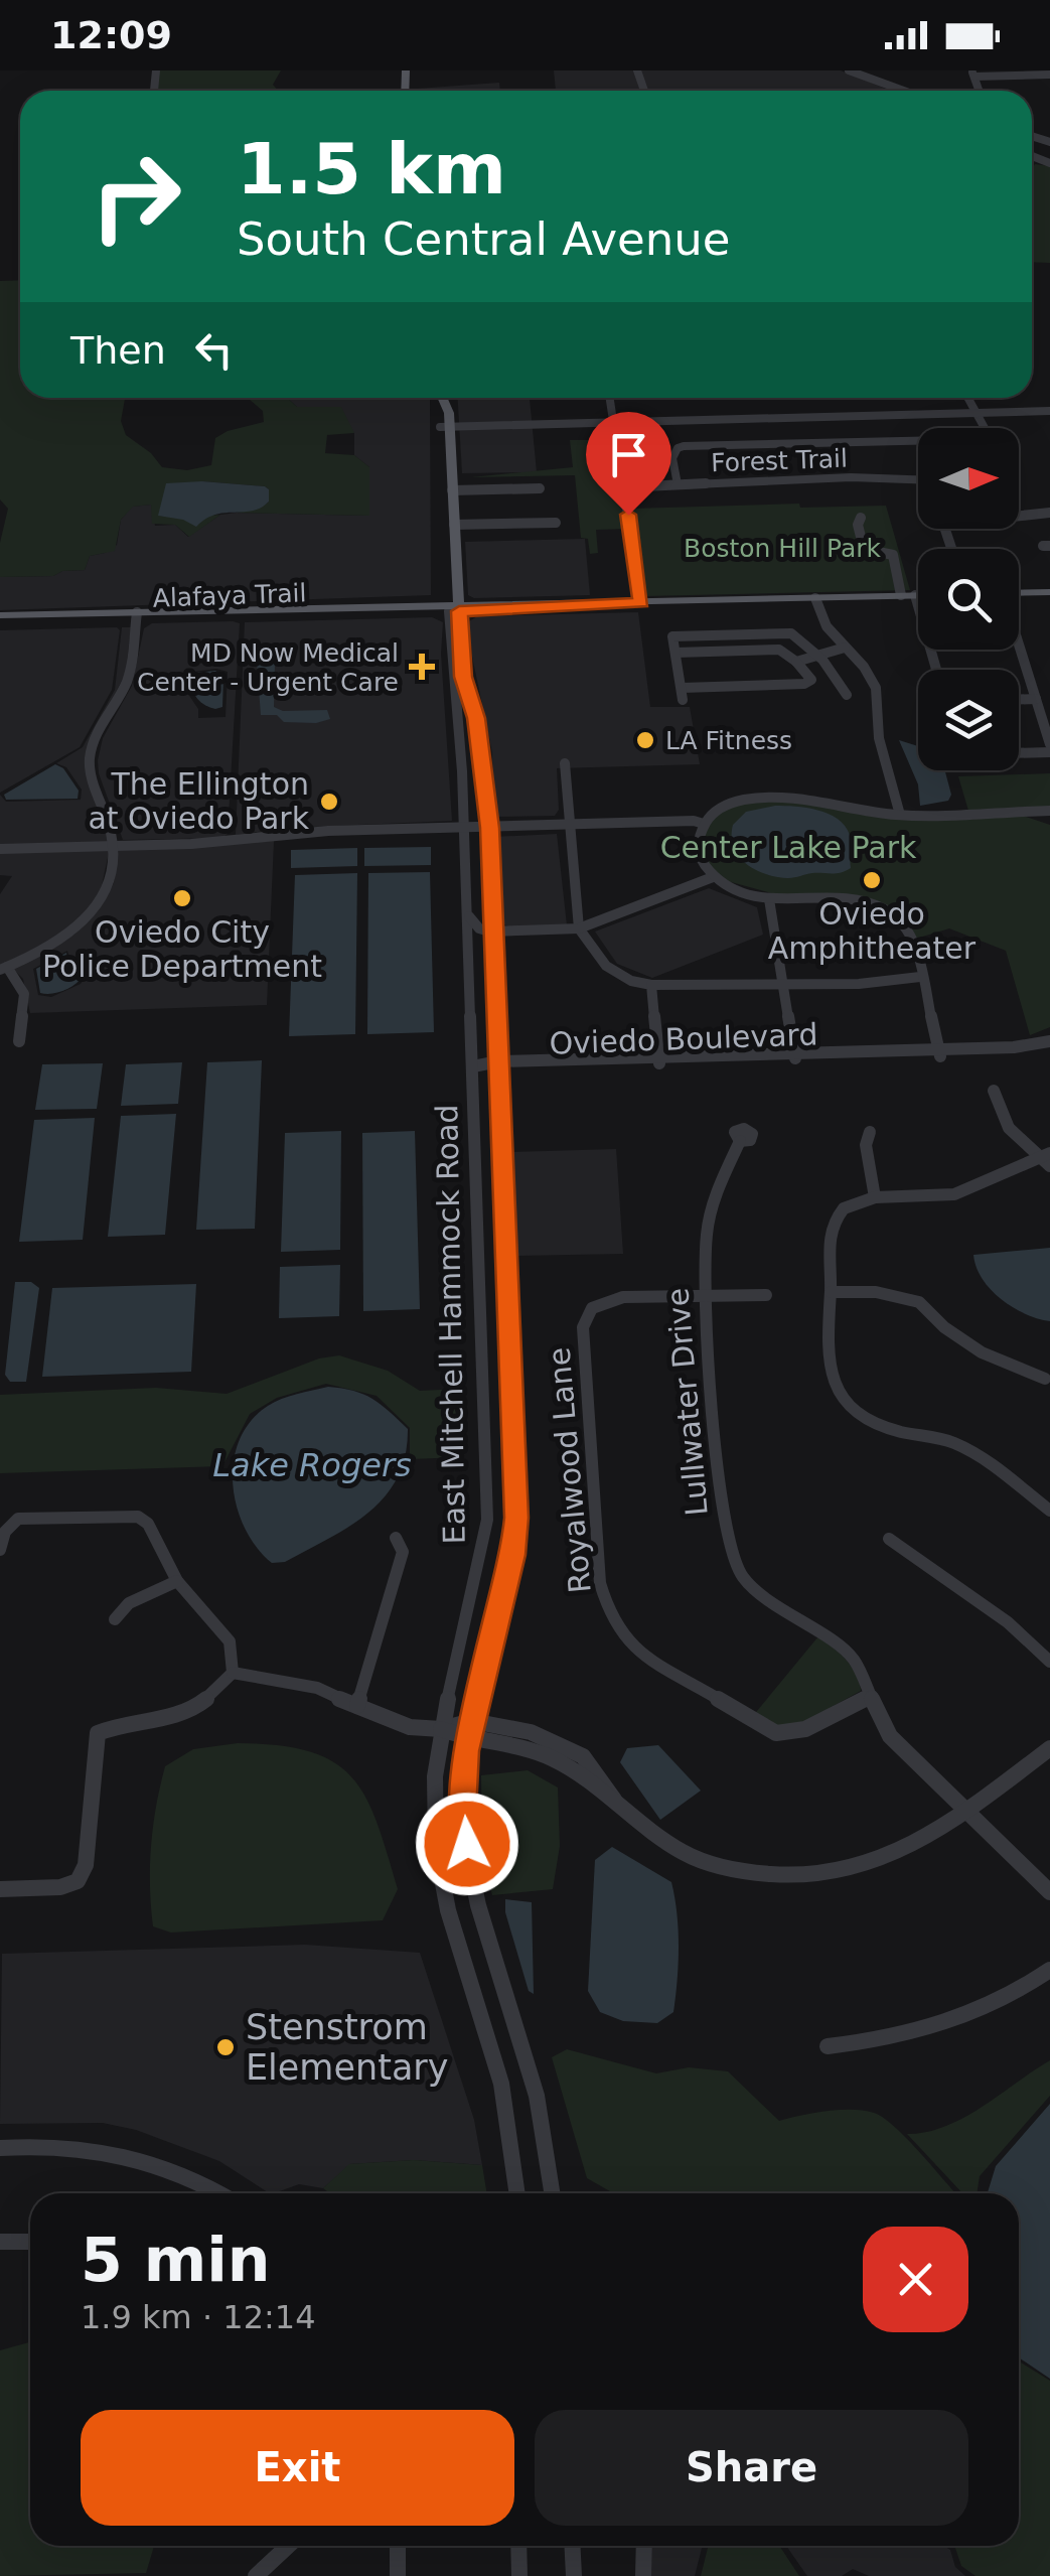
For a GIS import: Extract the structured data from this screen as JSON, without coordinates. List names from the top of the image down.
{
  "streets": {
    "main road": ["Alafaya Trail"],
    "street": [
      "Forest Trail",
      "Oviedo Boulevard",
      "East Mitchell Hammock Road",
      "Lullwater Drive",
      "Royalwood Lane"
    ]
  },
  "crossings": [
    ["Alafaya Trail", "East Mitchell Hammock Road"],
    ["Oviedo Boulevard", "East Mitchell Hammock Road"],
    ["Lullwater Drive", "Royalwood Lane"]
  ],
  "water": ["Lake Rogers"],
  "parks": ["Boston Hill Park", "Center Lake Park"],
  "places": {
    "health": ["MD Now Medical Center - Urgent Care"],
    "other": [
      "LA Fitness",
      "The Ellington at Oviedo Park",
      "Oviedo Amphitheater",
      "Oviedo City Police Department",
      "Stenstrom Elementary"
    ]
  },
  "north": "right",
  "page": {
    "status": "12:09",
    "turn": ["1.5 km", "South Central Avenue"],
    "then": "Then",
    "heading": ["5 min", "1.9 km · 12:14"],
    "buttons": ["Exit", "Share"]
  }
}
